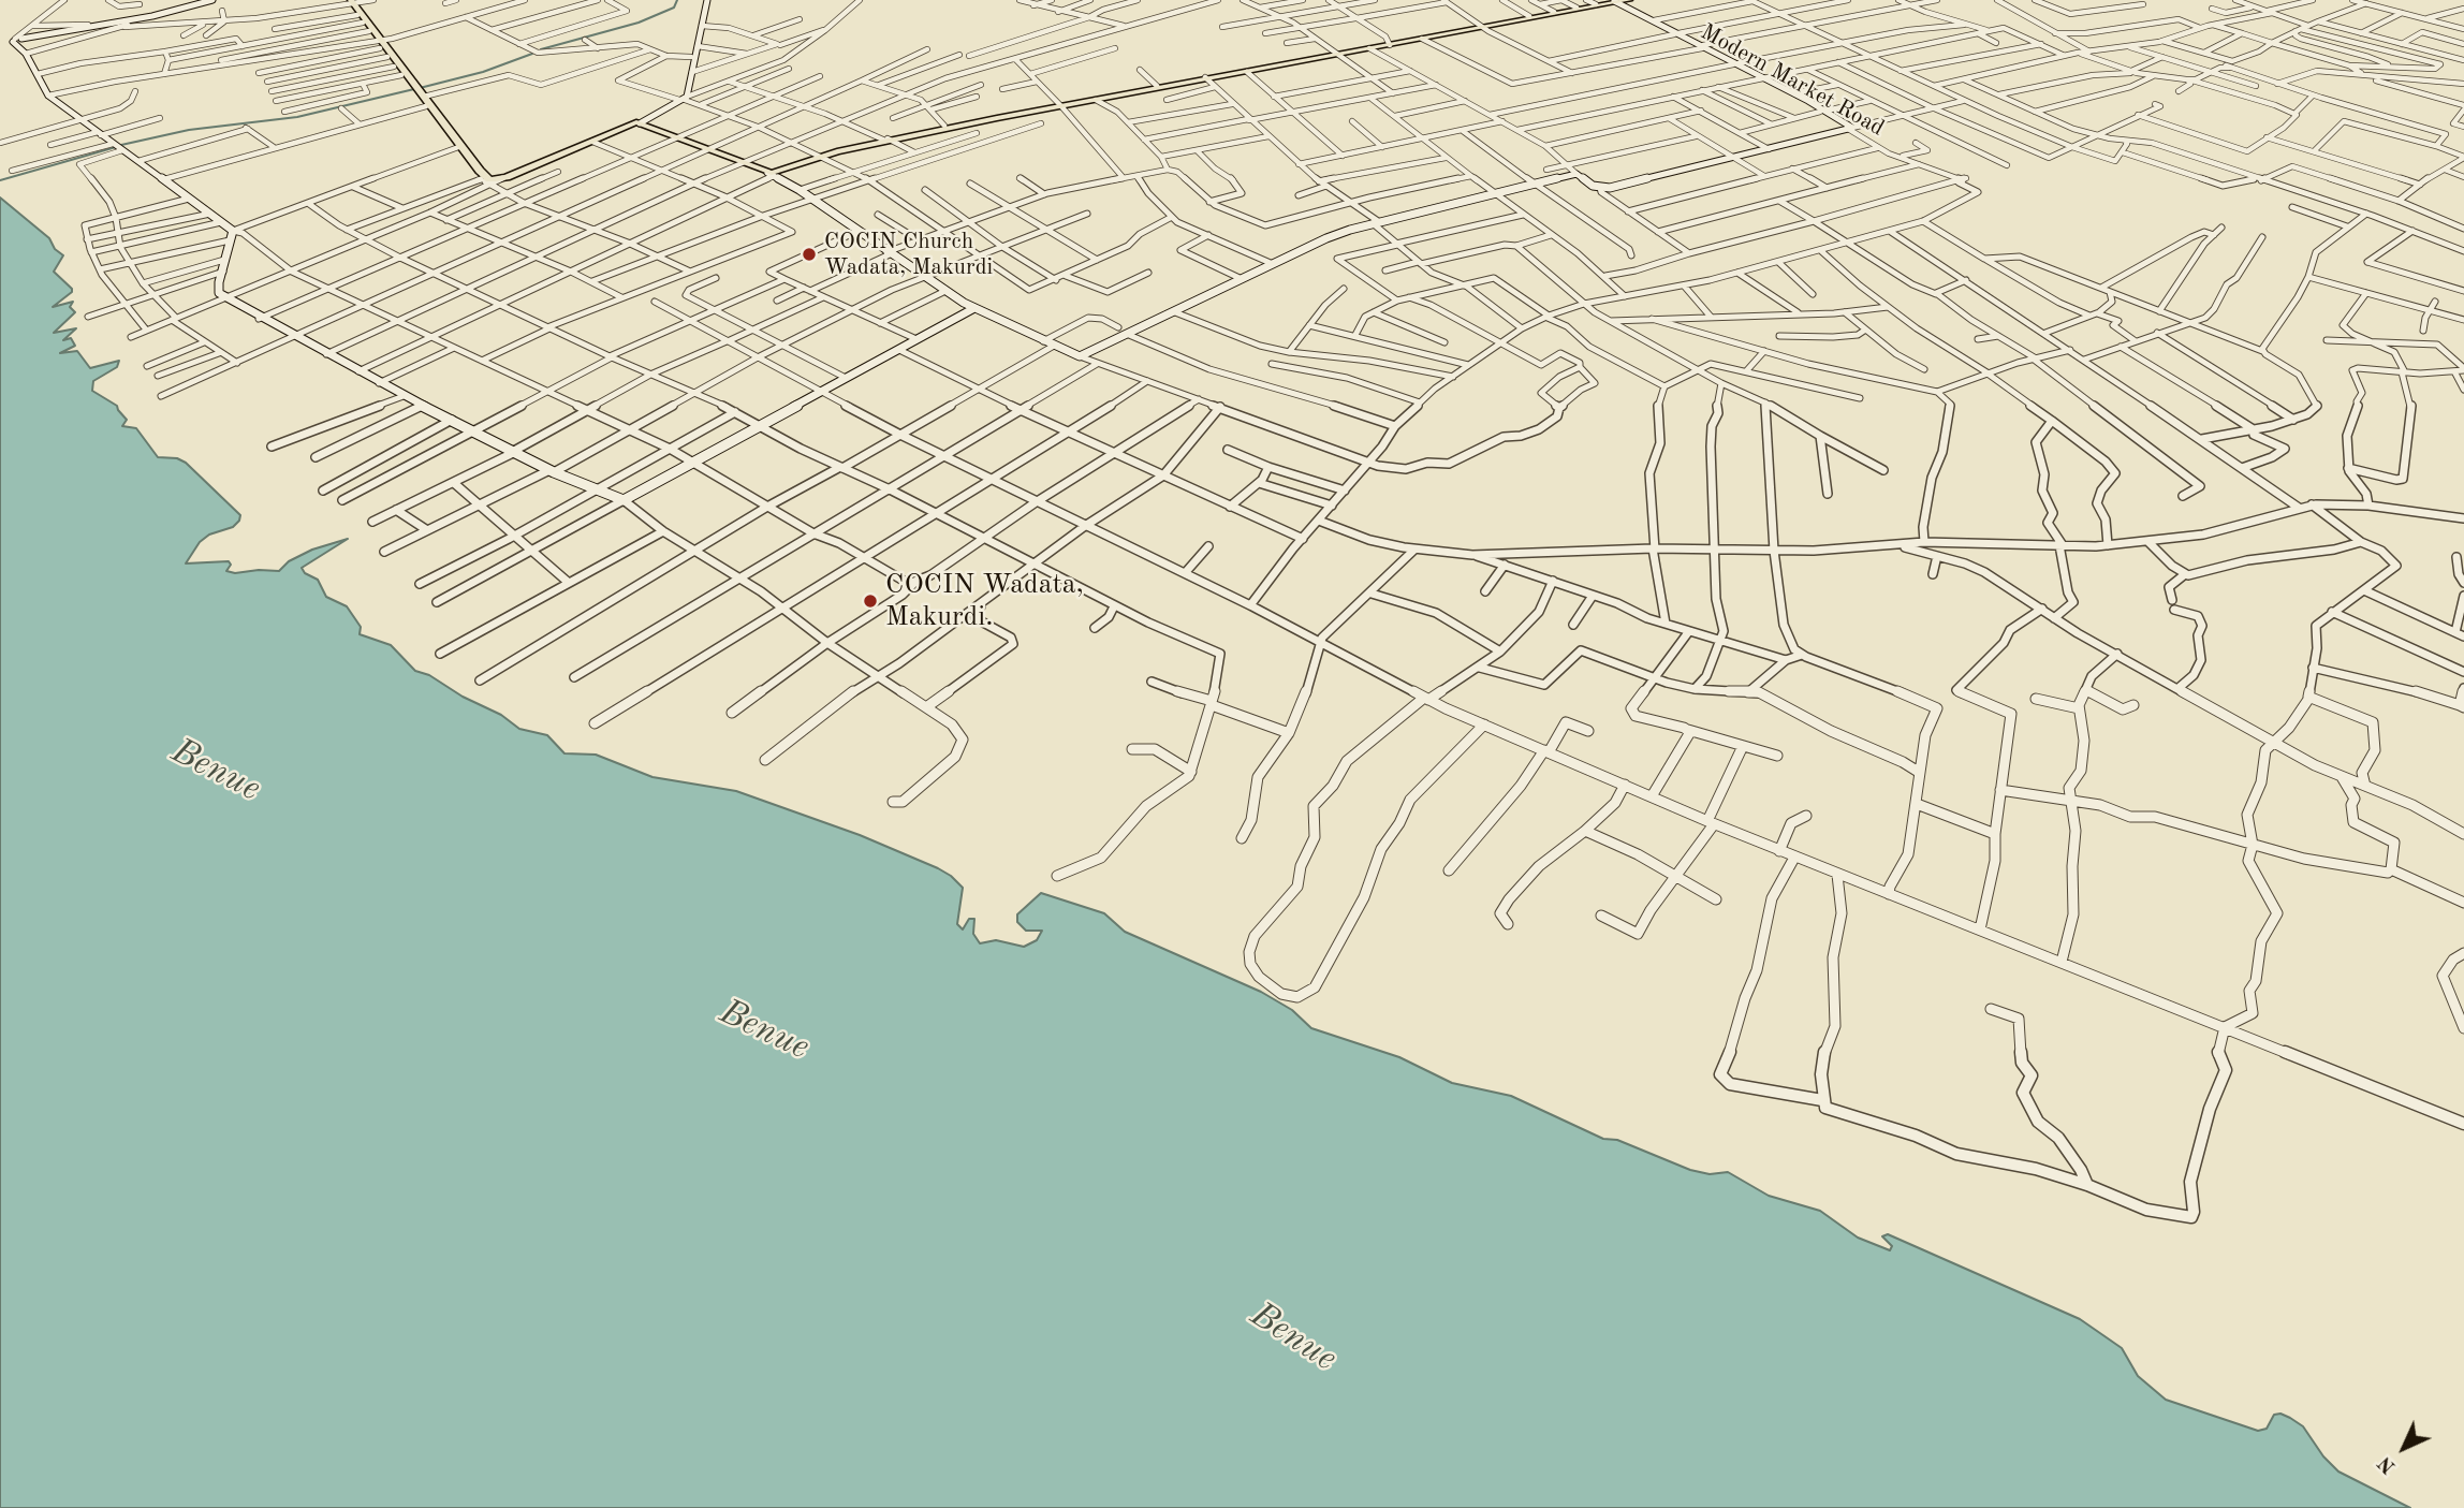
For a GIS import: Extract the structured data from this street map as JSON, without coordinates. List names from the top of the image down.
{
  "streets": {
    "street": ["Modern Market Road"]
  },
  "water": ["Benue"],
  "places": ["COCIN Church Wadata, Makurdi", "COCIN Wadata, Makurdi."],
  "north": "bottom left"
}
